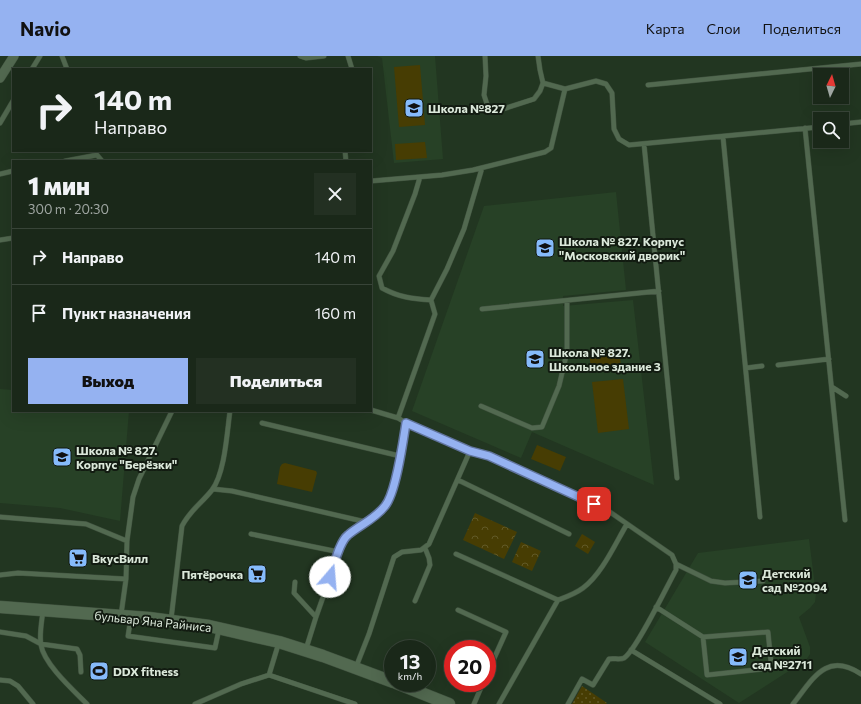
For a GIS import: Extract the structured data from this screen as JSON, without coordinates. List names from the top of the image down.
{
  "streets": {
    "main road": ["бульвар Яна Райниса"]
  },
  "places": {
    "school or university": [
      "Школа №827",
      "Школа № 827. Корпус \"Московский дворик\"",
      "Школа № 827. Школьное здание 3",
      "Школа № 827. Корпус \"Берёзки\"",
      "Детский сад №2094",
      "Детский сад №2711"
    ],
    "supermarket": ["ВкусВилл", "Пятёрочка"],
    "sports": ["DDX fitness"]
  },
  "north": "top",
  "page": {
    "header": "Navio",
    "nav": ["Карта", "Слои", "Поделиться"],
    "turn": ["140 m", "Направо"],
    "heading": ["1 мин", "300 m · 20:30"],
    "list": [
      {
        "name": "Направо",
        "value": "140 m"
      },
      {
        "name": "Пункт назначения",
        "value": "160 m"
      }
    ],
    "buttons": ["Выход", "Поделиться"],
    "speed": "13 km/h",
    "limit": "20"
  }
}
